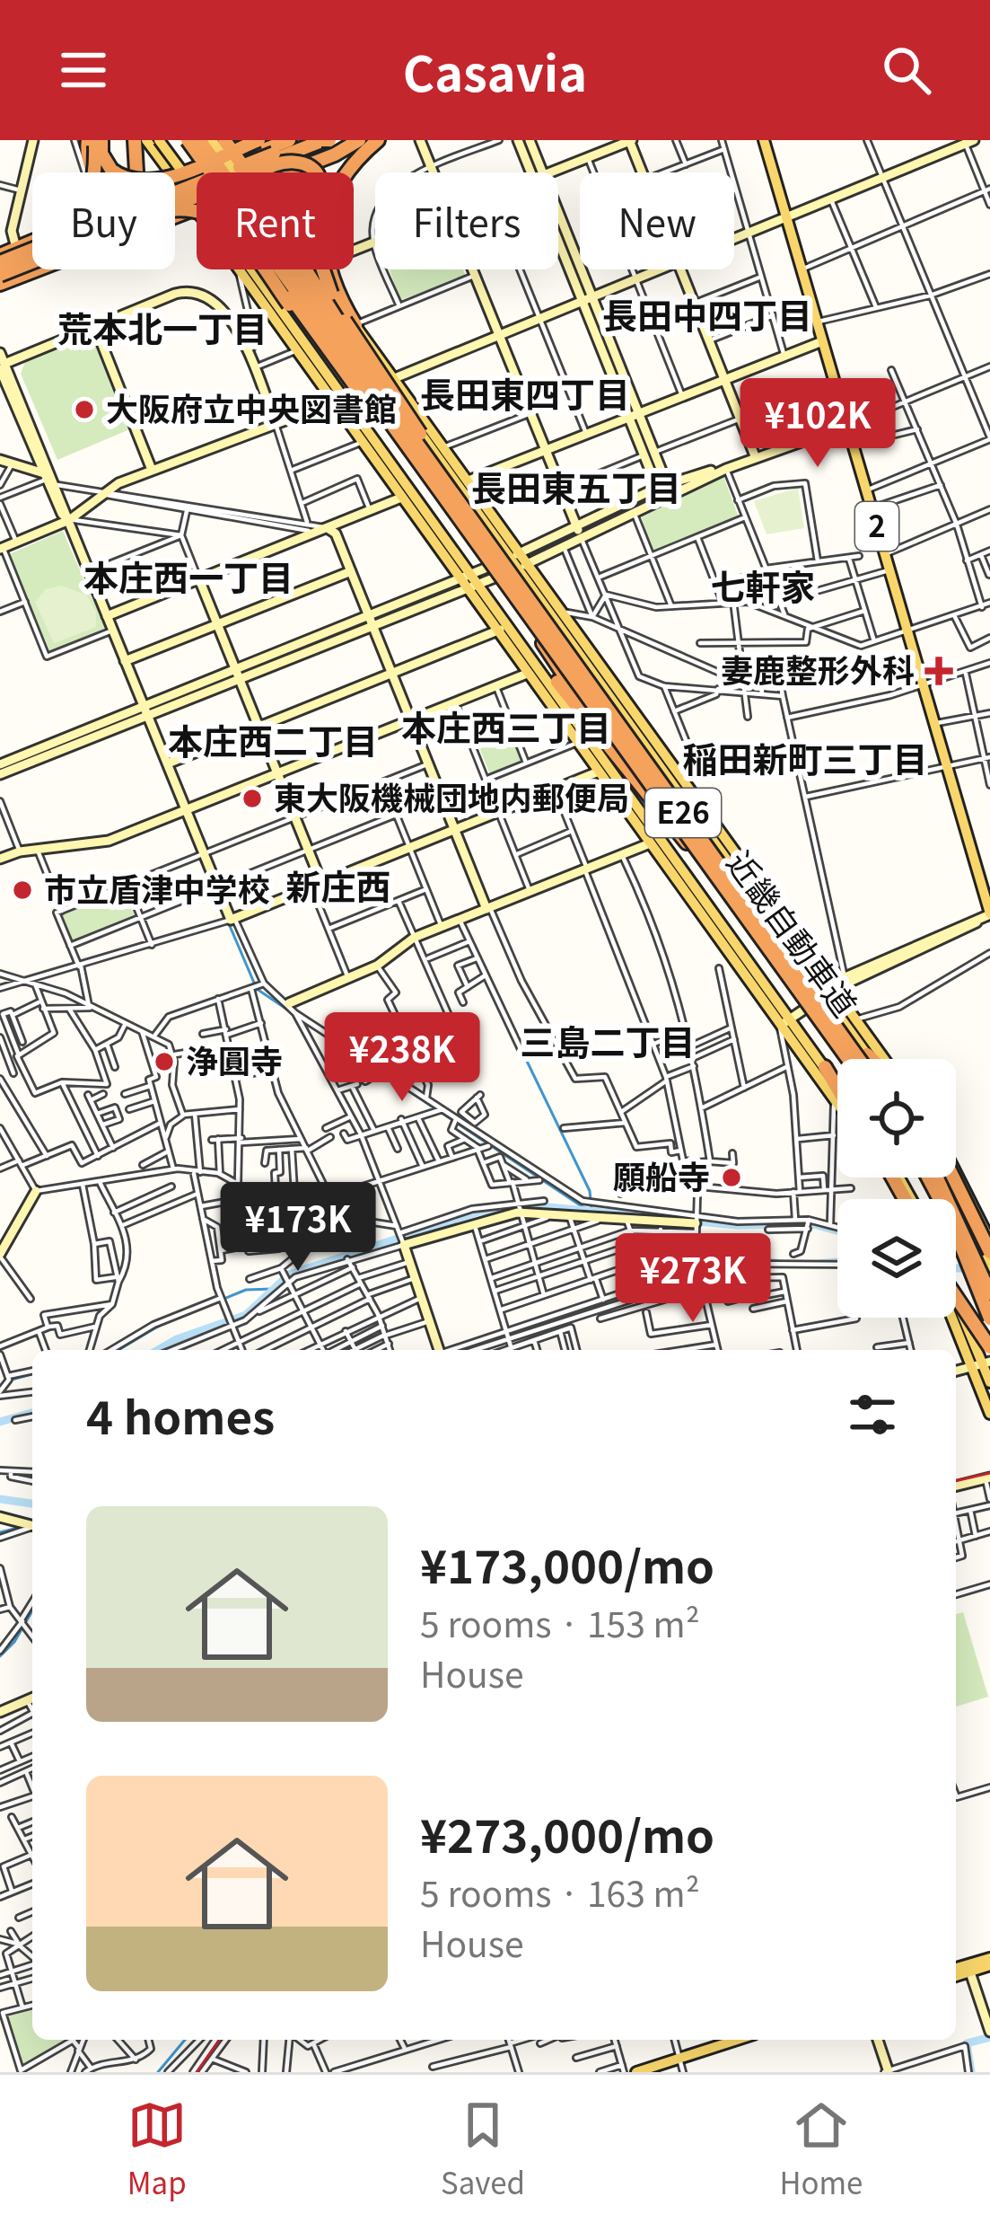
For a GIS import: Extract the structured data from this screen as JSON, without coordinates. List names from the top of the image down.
{
  "streets": {
    "highway": ["E26", "近畿自動車道"],
    "main road": ["2"]
  },
  "districts": [
    "長田中四丁目",
    "荒本北一丁目",
    "長田東四丁目",
    "長田東五丁目",
    "本庄西一丁目",
    "七軒家",
    "本庄西三丁目",
    "本庄西二丁目",
    "稲田新町三丁目",
    "新庄西",
    "三島二丁目"
  ],
  "places": {
    "other": [
      "大阪府立中央図書館",
      "東大阪機械団地内郵便局",
      "市立盾津中学校",
      "浄圓寺",
      "願船寺"
    ],
    "health": ["妻鹿整形外科"]
  },
  "page": {
    "header": "Casavia",
    "chip": [
      "Buy",
      "Rent",
      "Filters",
      "New"
    ],
    "price": [
      "¥102K",
      "¥238K",
      "¥173K",
      "¥273K"
    ],
    "heading": "4 homes",
    "list": [
      {
        "name": "¥173,000/mo",
        "note": "5 rooms · 153 m² · House"
      },
      {
        "name": "¥273,000/mo",
        "note": "5 rooms · 163 m² · House"
      }
    ],
    "tabs": ["Map", "Saved", "Home"]
  }
}
